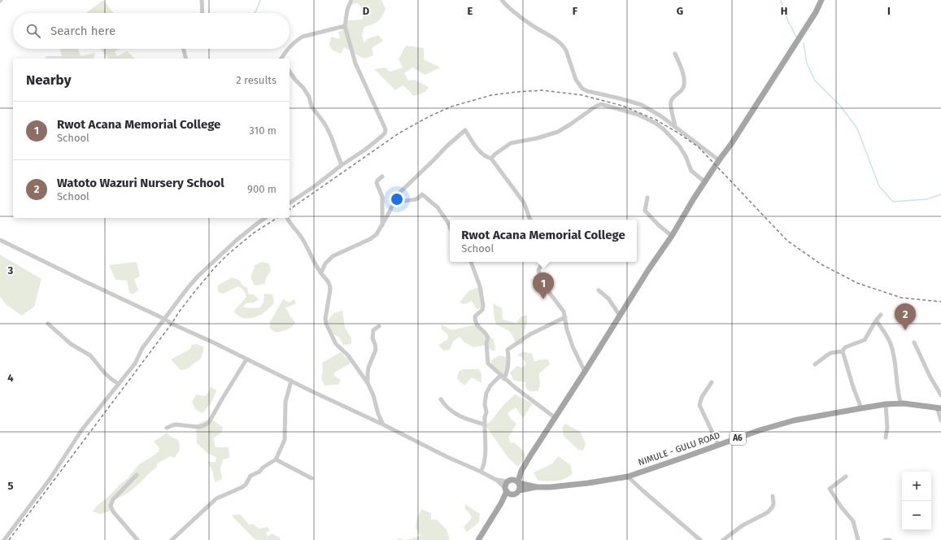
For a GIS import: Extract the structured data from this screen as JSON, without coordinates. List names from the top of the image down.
{
  "streets": {
    "main road": ["A6", "NIMULE - GULU ROAD"]
  },
  "crossings": [
    ["A6", "NIMULE - GULU ROAD"]
  ],
  "page": {
    "search": "Search here",
    "heading": ["Nearby", "2 results"],
    "list": [
      {
        "mark": "1",
        "name": "Rwot Acana Memorial College",
        "note": "School",
        "value": "310 m"
      },
      {
        "mark": "2",
        "name": "Watoto Wazuri Nursery School",
        "note": "School",
        "value": "900 m"
      }
    ],
    "popup": ["Rwot Acana Memorial College", "School"],
    "pins": ["1", "2"],
    "map_buttons": ["+", "−"]
  },
  "grid": {
    "columns": [
      "D",
      "E",
      "F",
      "G",
      "H",
      "I"
    ],
    "rows": ["3", "4", "5"]
  }
}
